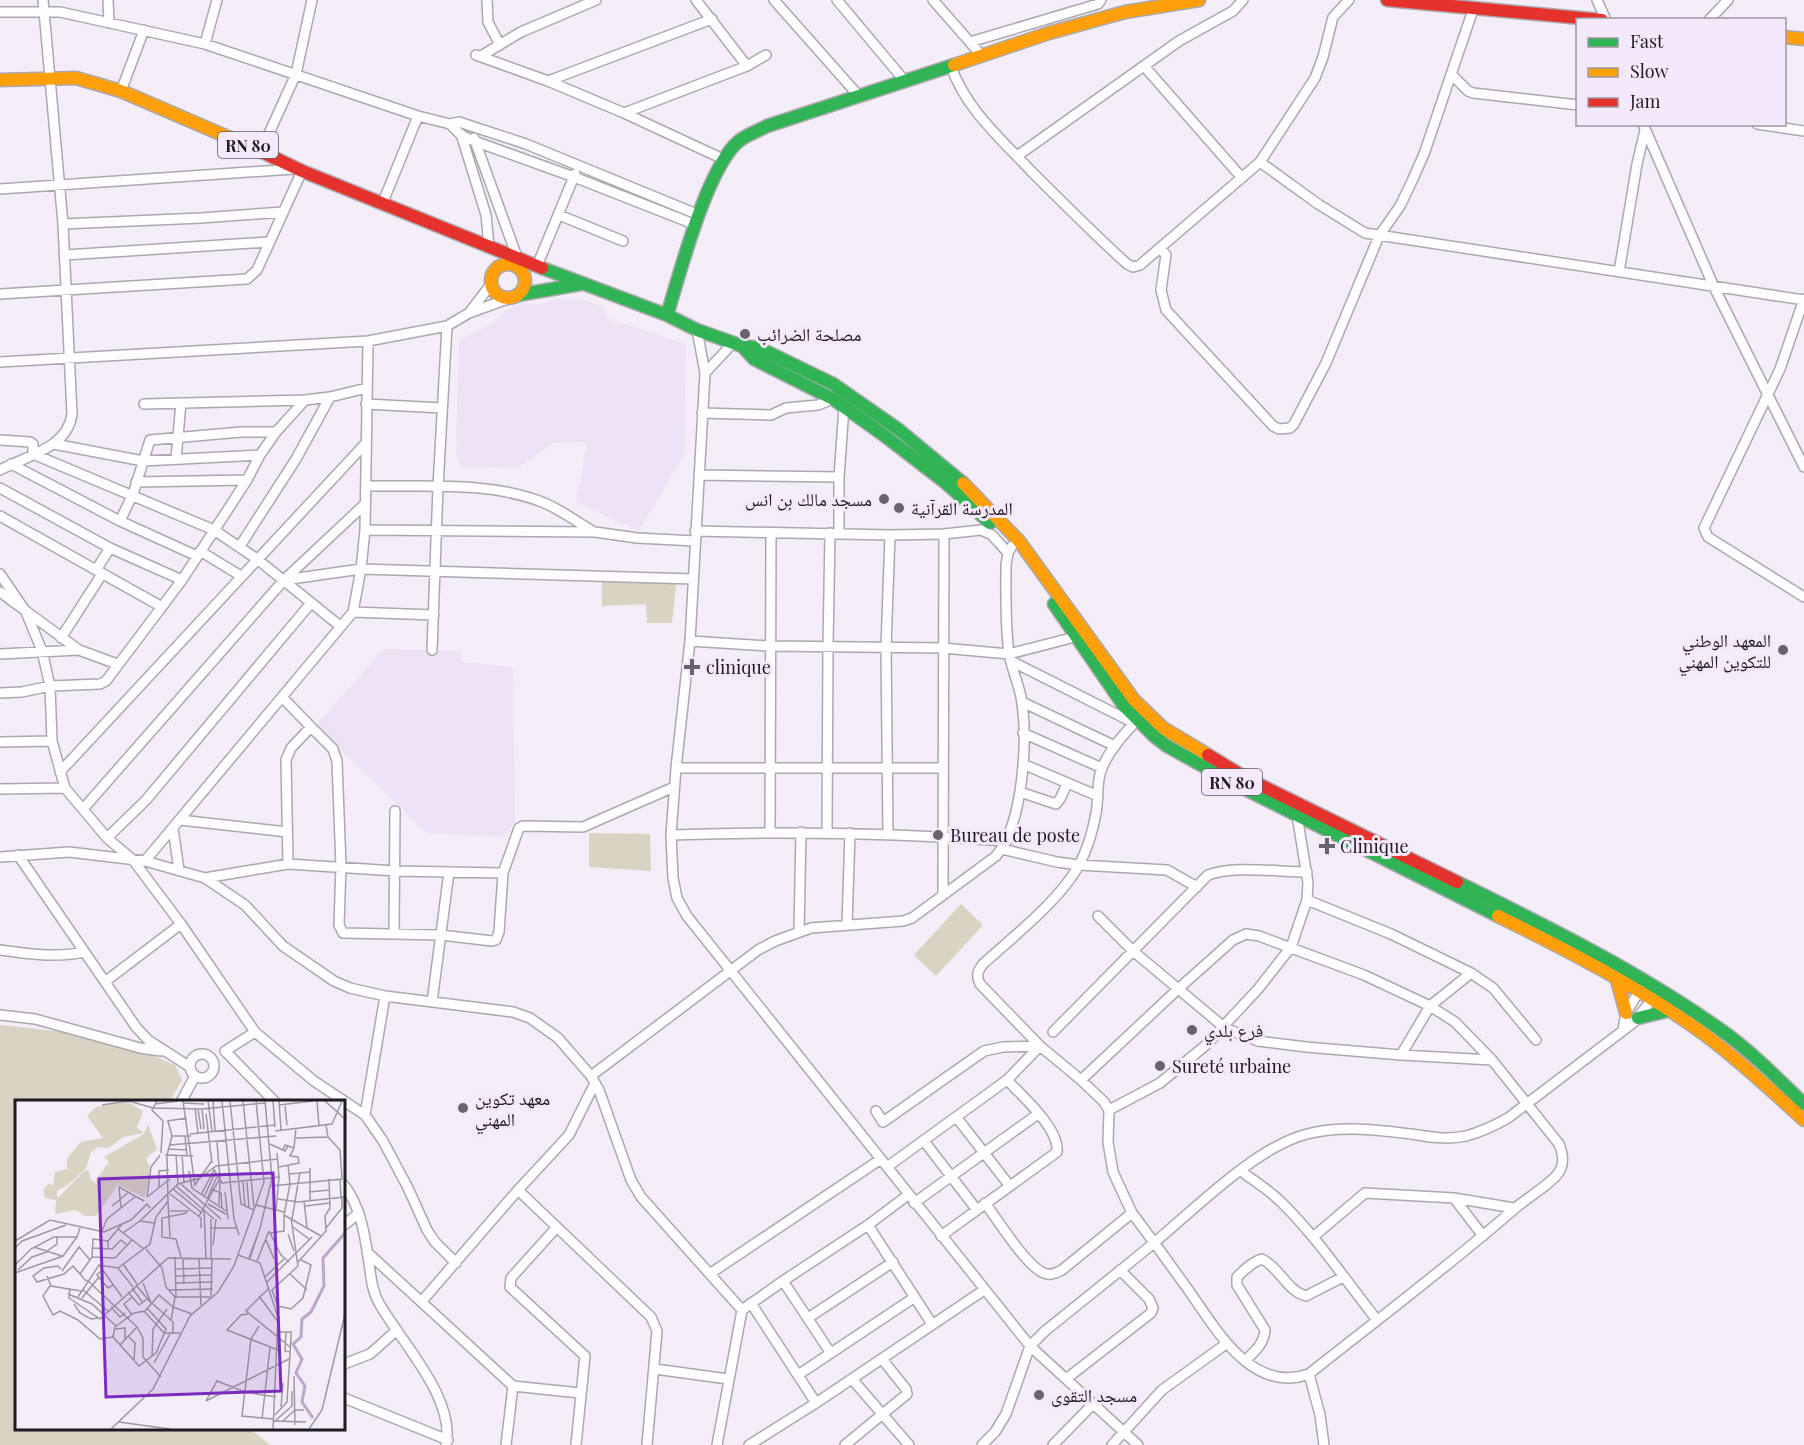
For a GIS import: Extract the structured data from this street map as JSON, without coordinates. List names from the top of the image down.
{
  "streets": {
    "main road": ["RN 80"]
  },
  "places": {
    "other": [
      "مصلحة الضرائب",
      "مسجد مالك بن انس",
      "المدرسة القرآنية",
      "المعهد الوطني للتكوين المهني",
      "Bureau de poste",
      "فرع بلدي",
      "Sureté urbaine",
      "معهد تكوين المهني",
      "مسجد التقوى"
    ],
    "health": ["clinique", "Clinique"]
  },
  "legend": ["Fast", "Slow", "Jam"]
}
